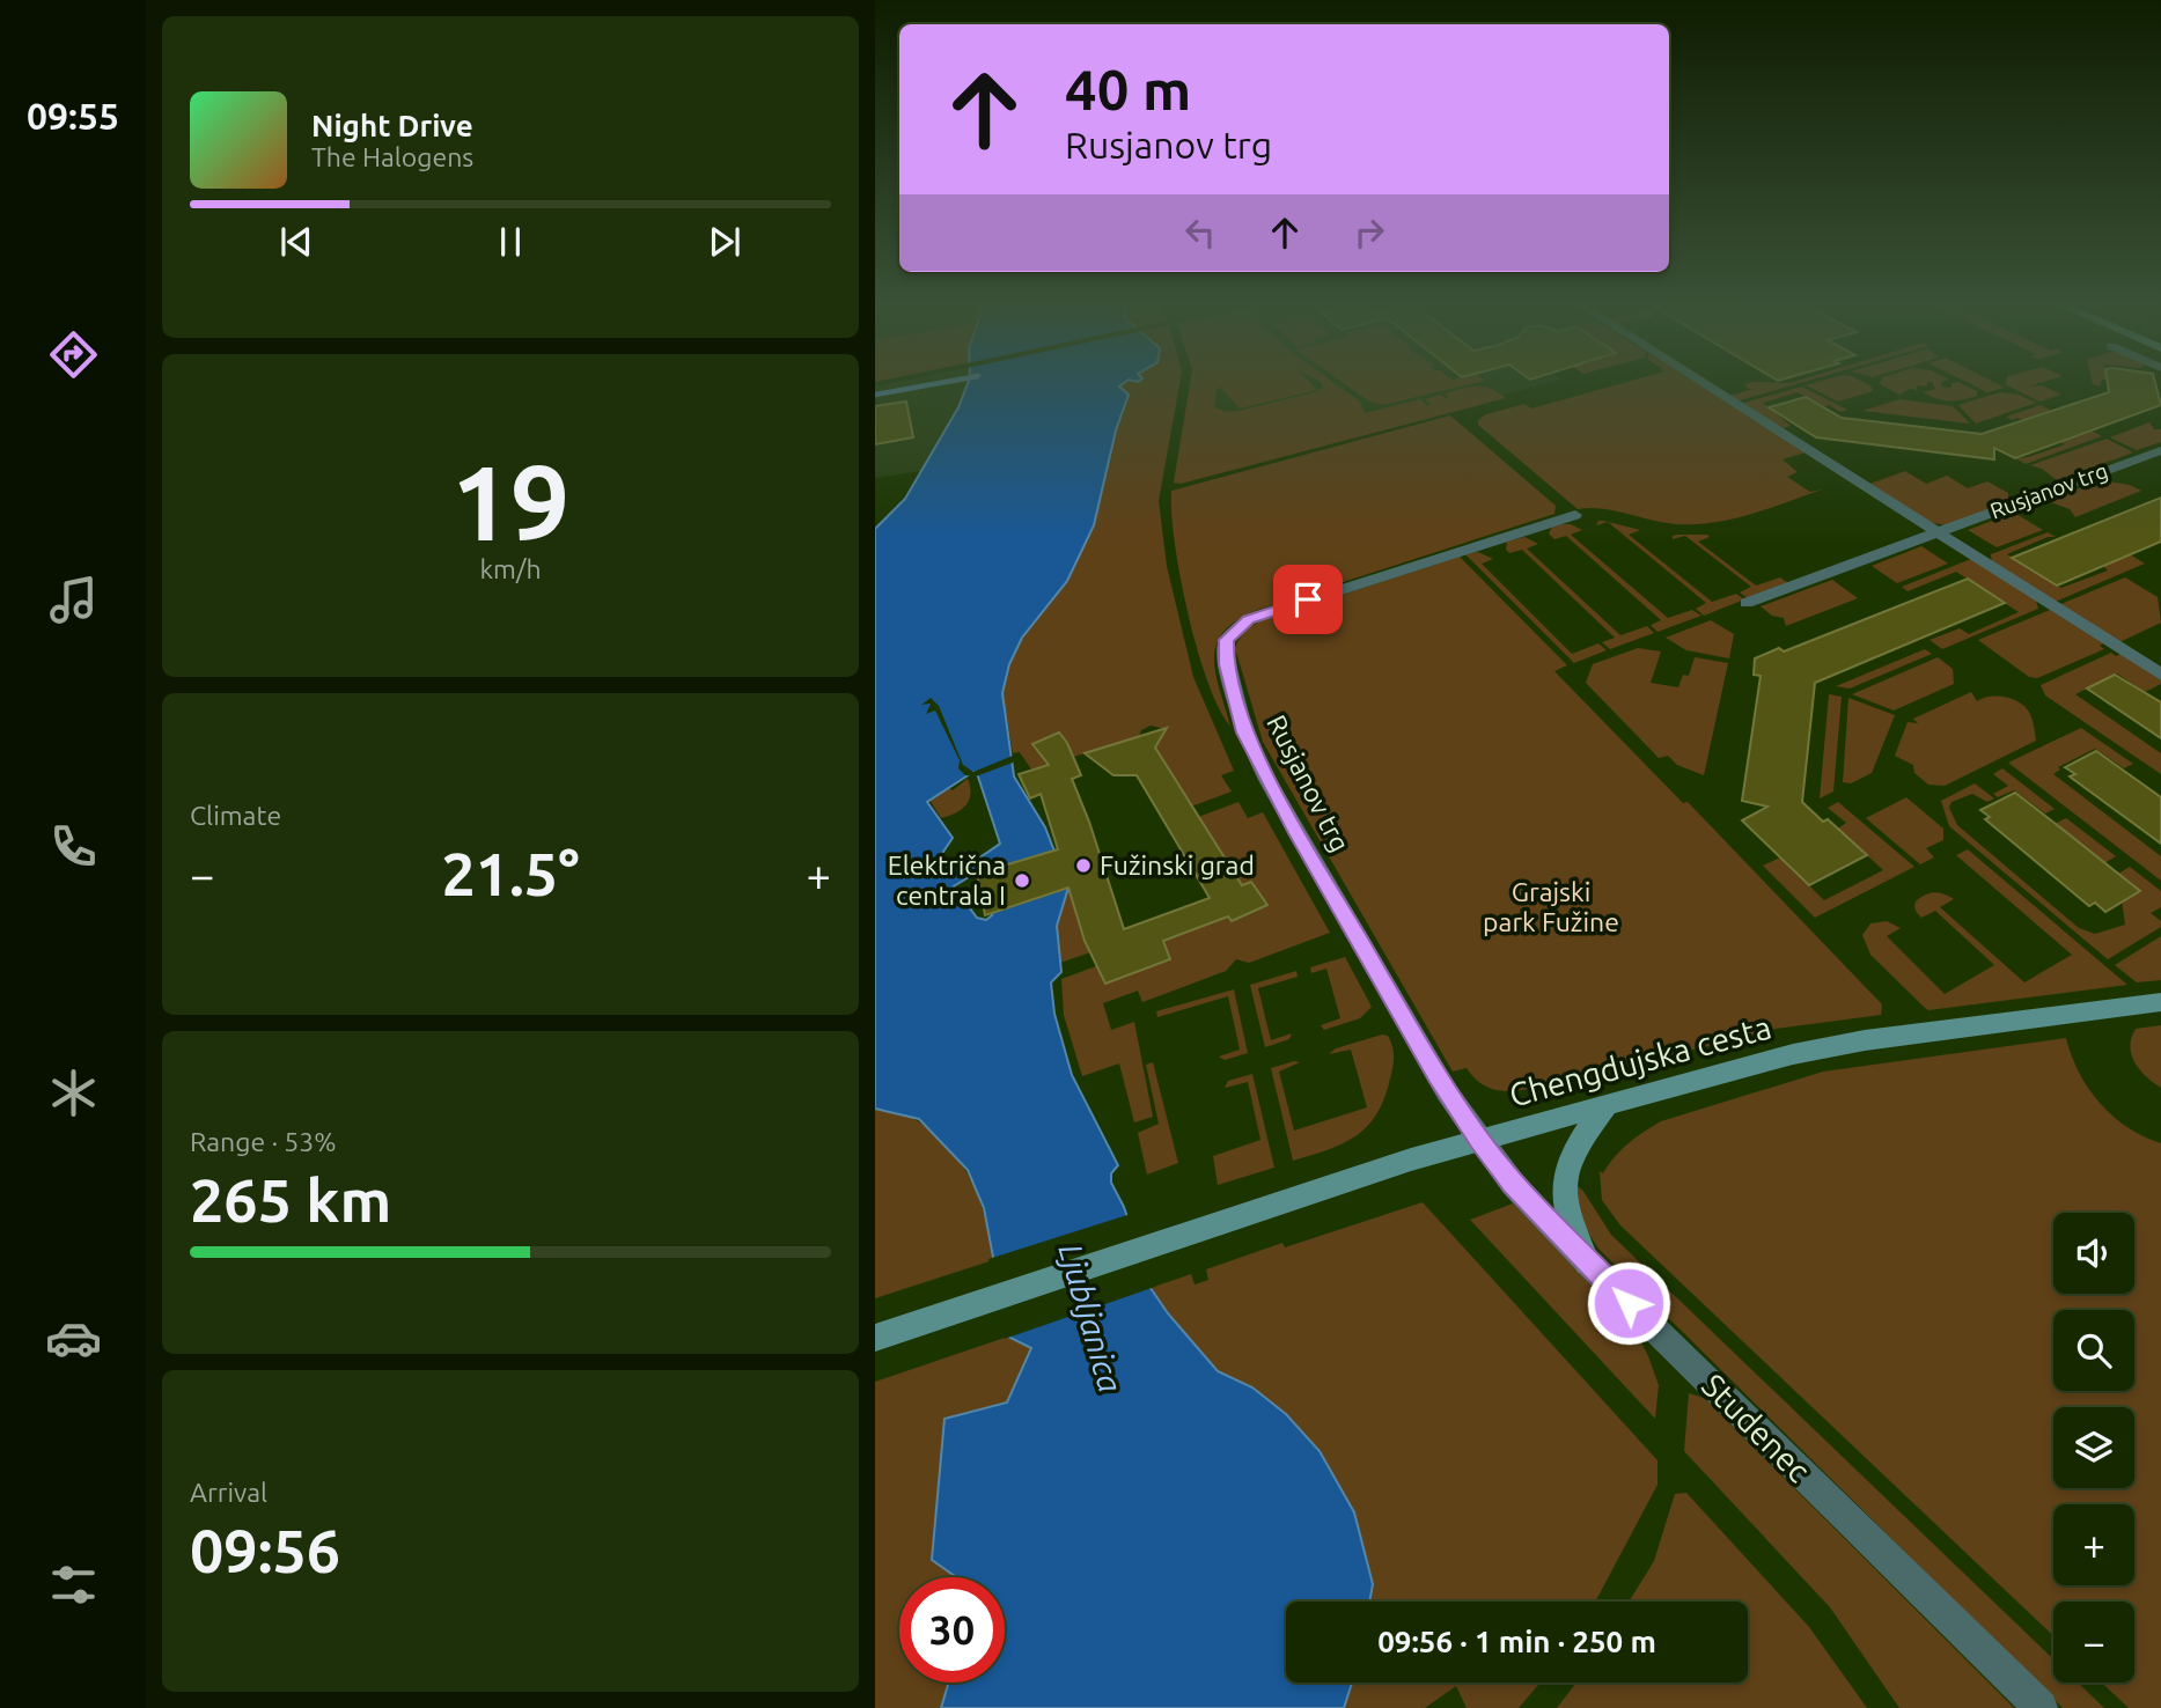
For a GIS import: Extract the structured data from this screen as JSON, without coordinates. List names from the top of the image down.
{
  "streets": {
    "street": ["Rusjanov trg", "Chengdujska cesta", "Studenec"]
  },
  "crossings": [
    ["Rusjanov trg", "Chengdujska cesta"],
    ["Rusjanov trg", "Studenec"],
    ["Chengdujska cesta", "Studenec"]
  ],
  "water": ["Ljubljanica"],
  "parks": ["Grajski park Fužine"],
  "places": ["Fužinski grad", "Električna centrala I"],
  "page": {
    "tabs": "09:55",
    "turn": ["40 m", "Rusjanov trg"],
    "song": ["Night Drive", "The Halogens"],
    "tile": [
      ["19", "km/h"],
      "Climate",
      ["Range · 53%", "265 km"],
      ["Arrival", "09:56"]
    ],
    "heat": ["−", "21.5°", "+"],
    "map_buttons": ["+", "−"],
    "limit": "30",
    "trip": "09:56 · 1 min · 250 m"
  }
}
